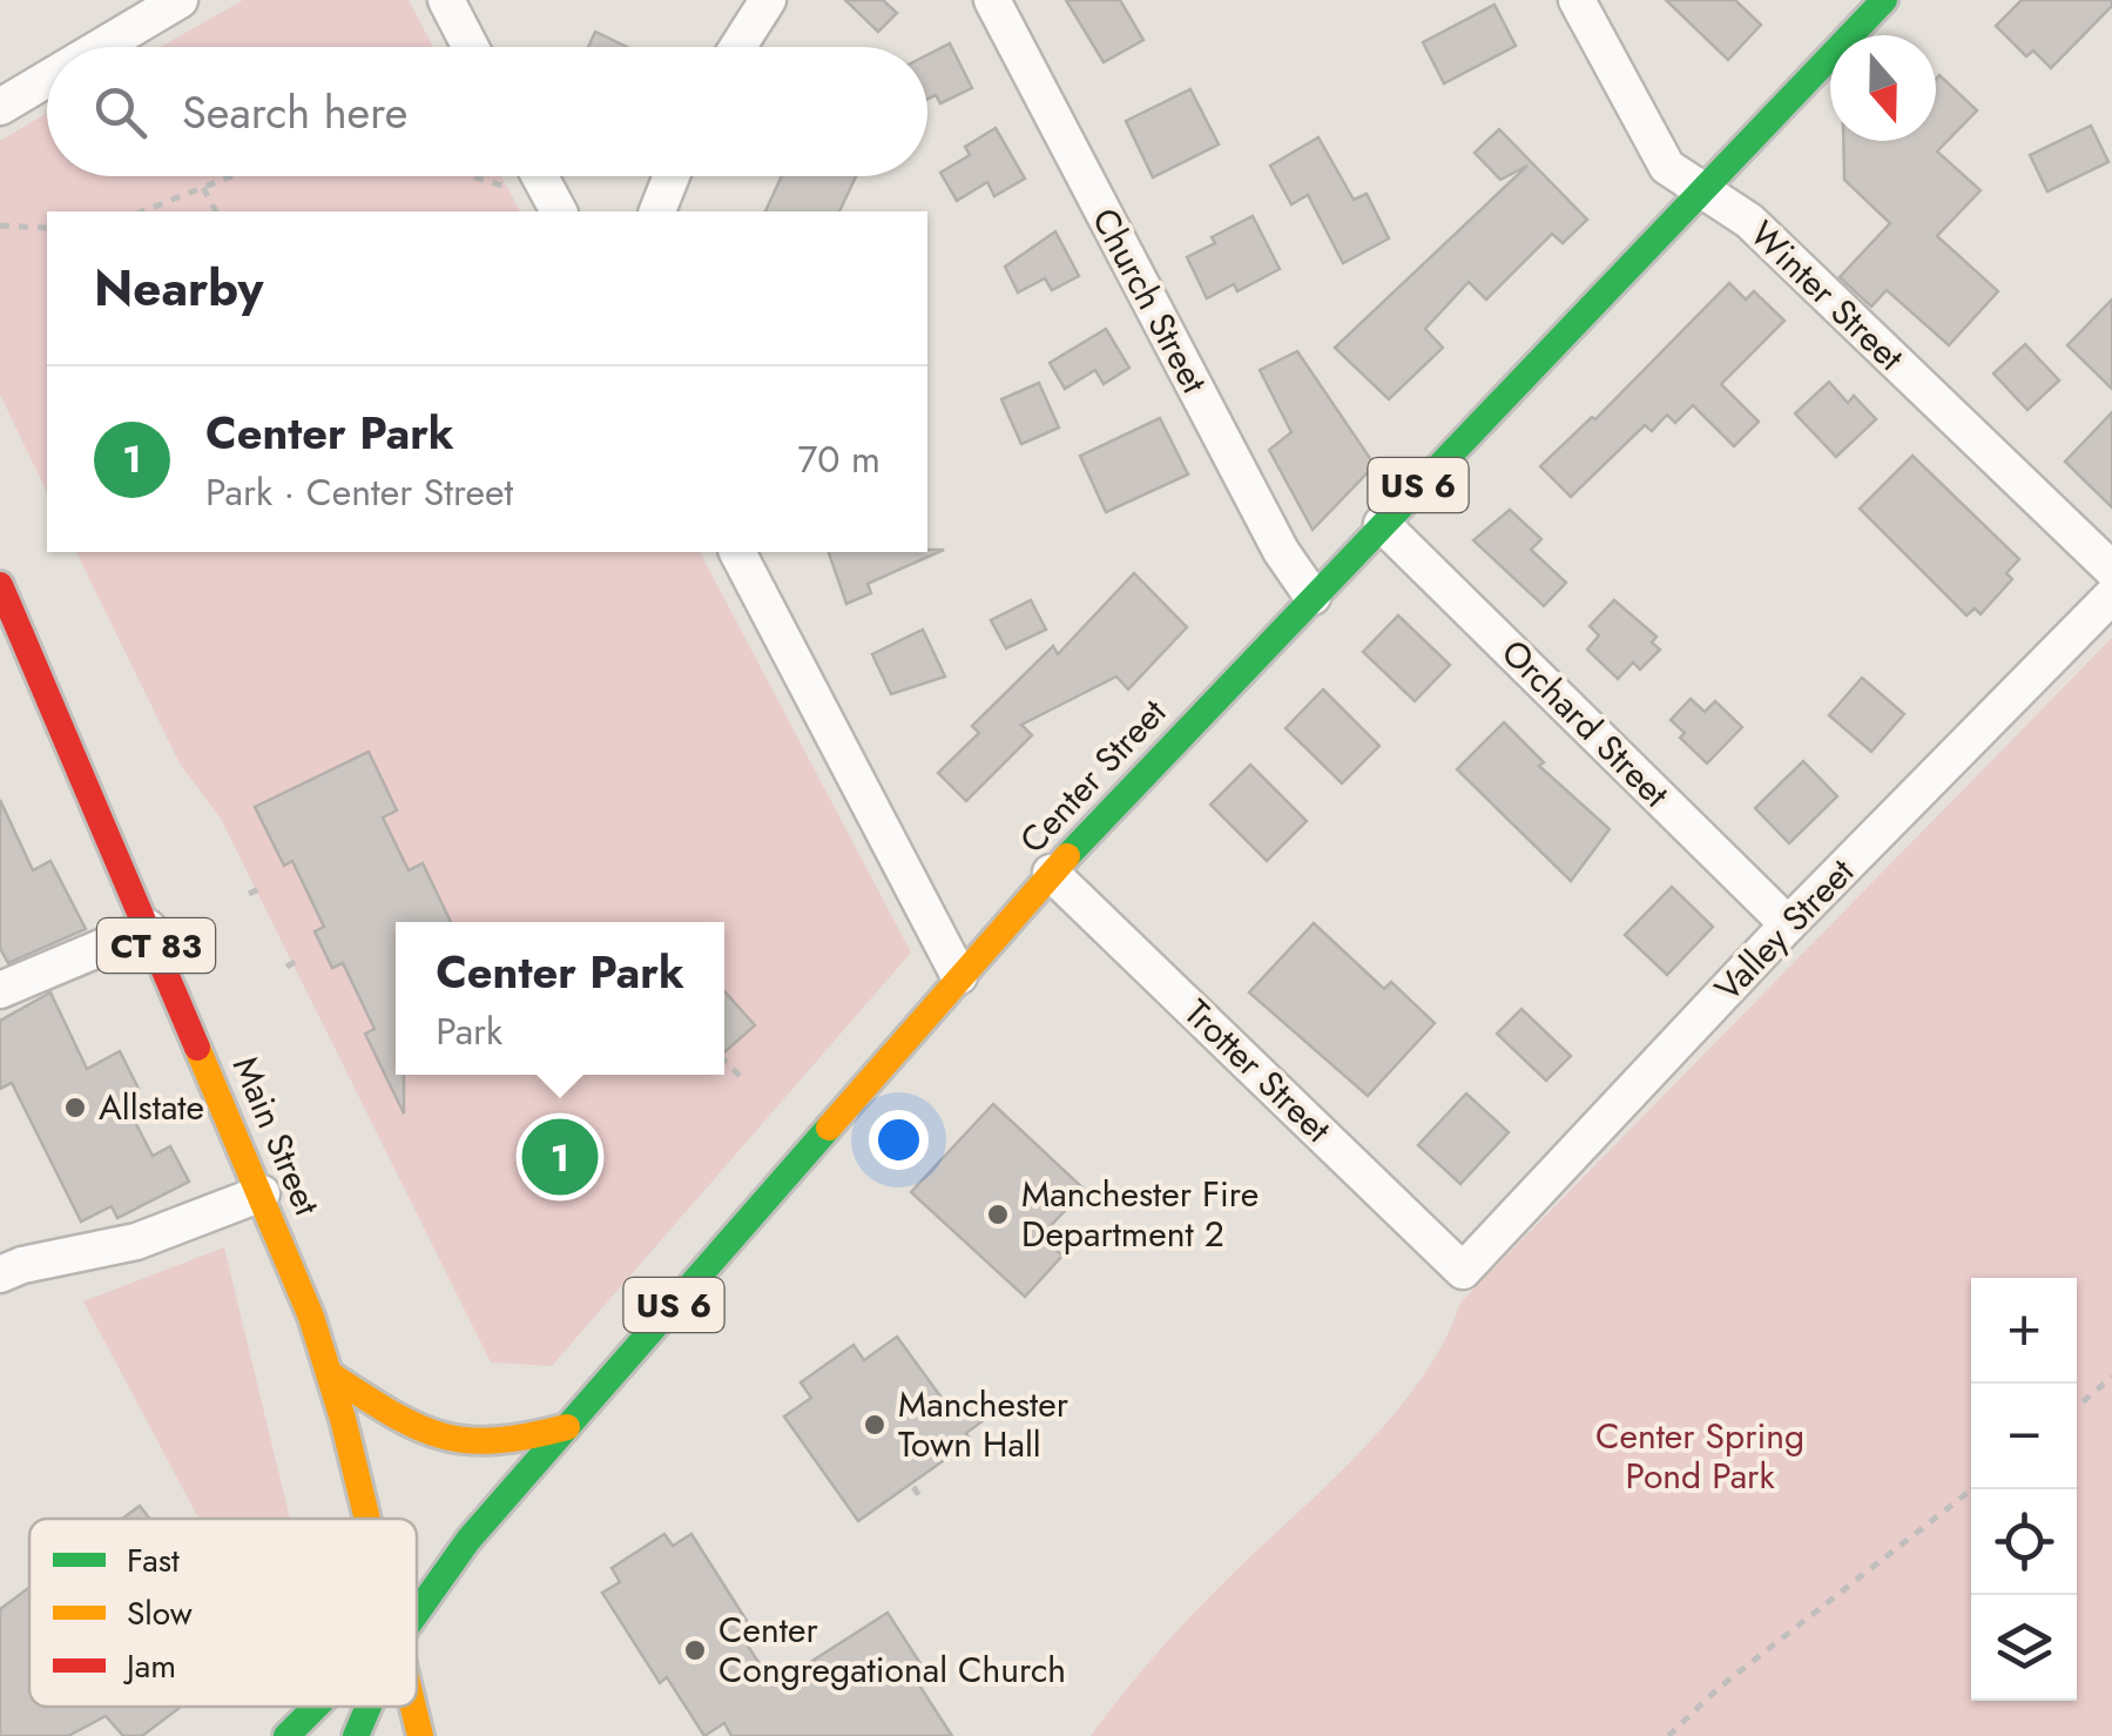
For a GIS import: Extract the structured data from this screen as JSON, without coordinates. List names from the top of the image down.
{
  "streets": {
    "main road": [
      "US 6",
      "Center Street",
      "CT 83",
      "Main Street"
    ],
    "street": [
      "Winter Street",
      "Church Street",
      "Orchard Street",
      "Valley Street",
      "Trotter Street"
    ]
  },
  "crossings": [
    ["Winter Street", "Center Street"],
    ["Church Street", "Center Street"],
    ["Orchard Street", "Center Street"],
    ["Orchard Street", "Valley Street"],
    ["Center Street", "Trotter Street"],
    ["Valley Street", "Trotter Street"]
  ],
  "parks": ["Center Spring Pond Park"],
  "places": [
    "Allstate",
    "Manchester Fire Department 2",
    "Manchester Town Hall",
    "Center Congregational Church"
  ],
  "legend": ["Fast", "Slow", "Jam"],
  "north": "bottom",
  "page": {
    "search": "Search here",
    "heading": "Nearby",
    "list": [
      {
        "mark": "1",
        "name": "Center Park",
        "note": "Park · Center Street",
        "value": "70 m"
      }
    ],
    "popup": ["Center Park", "Park"],
    "pins": "1",
    "map_buttons": ["+", "−"]
  }
}
